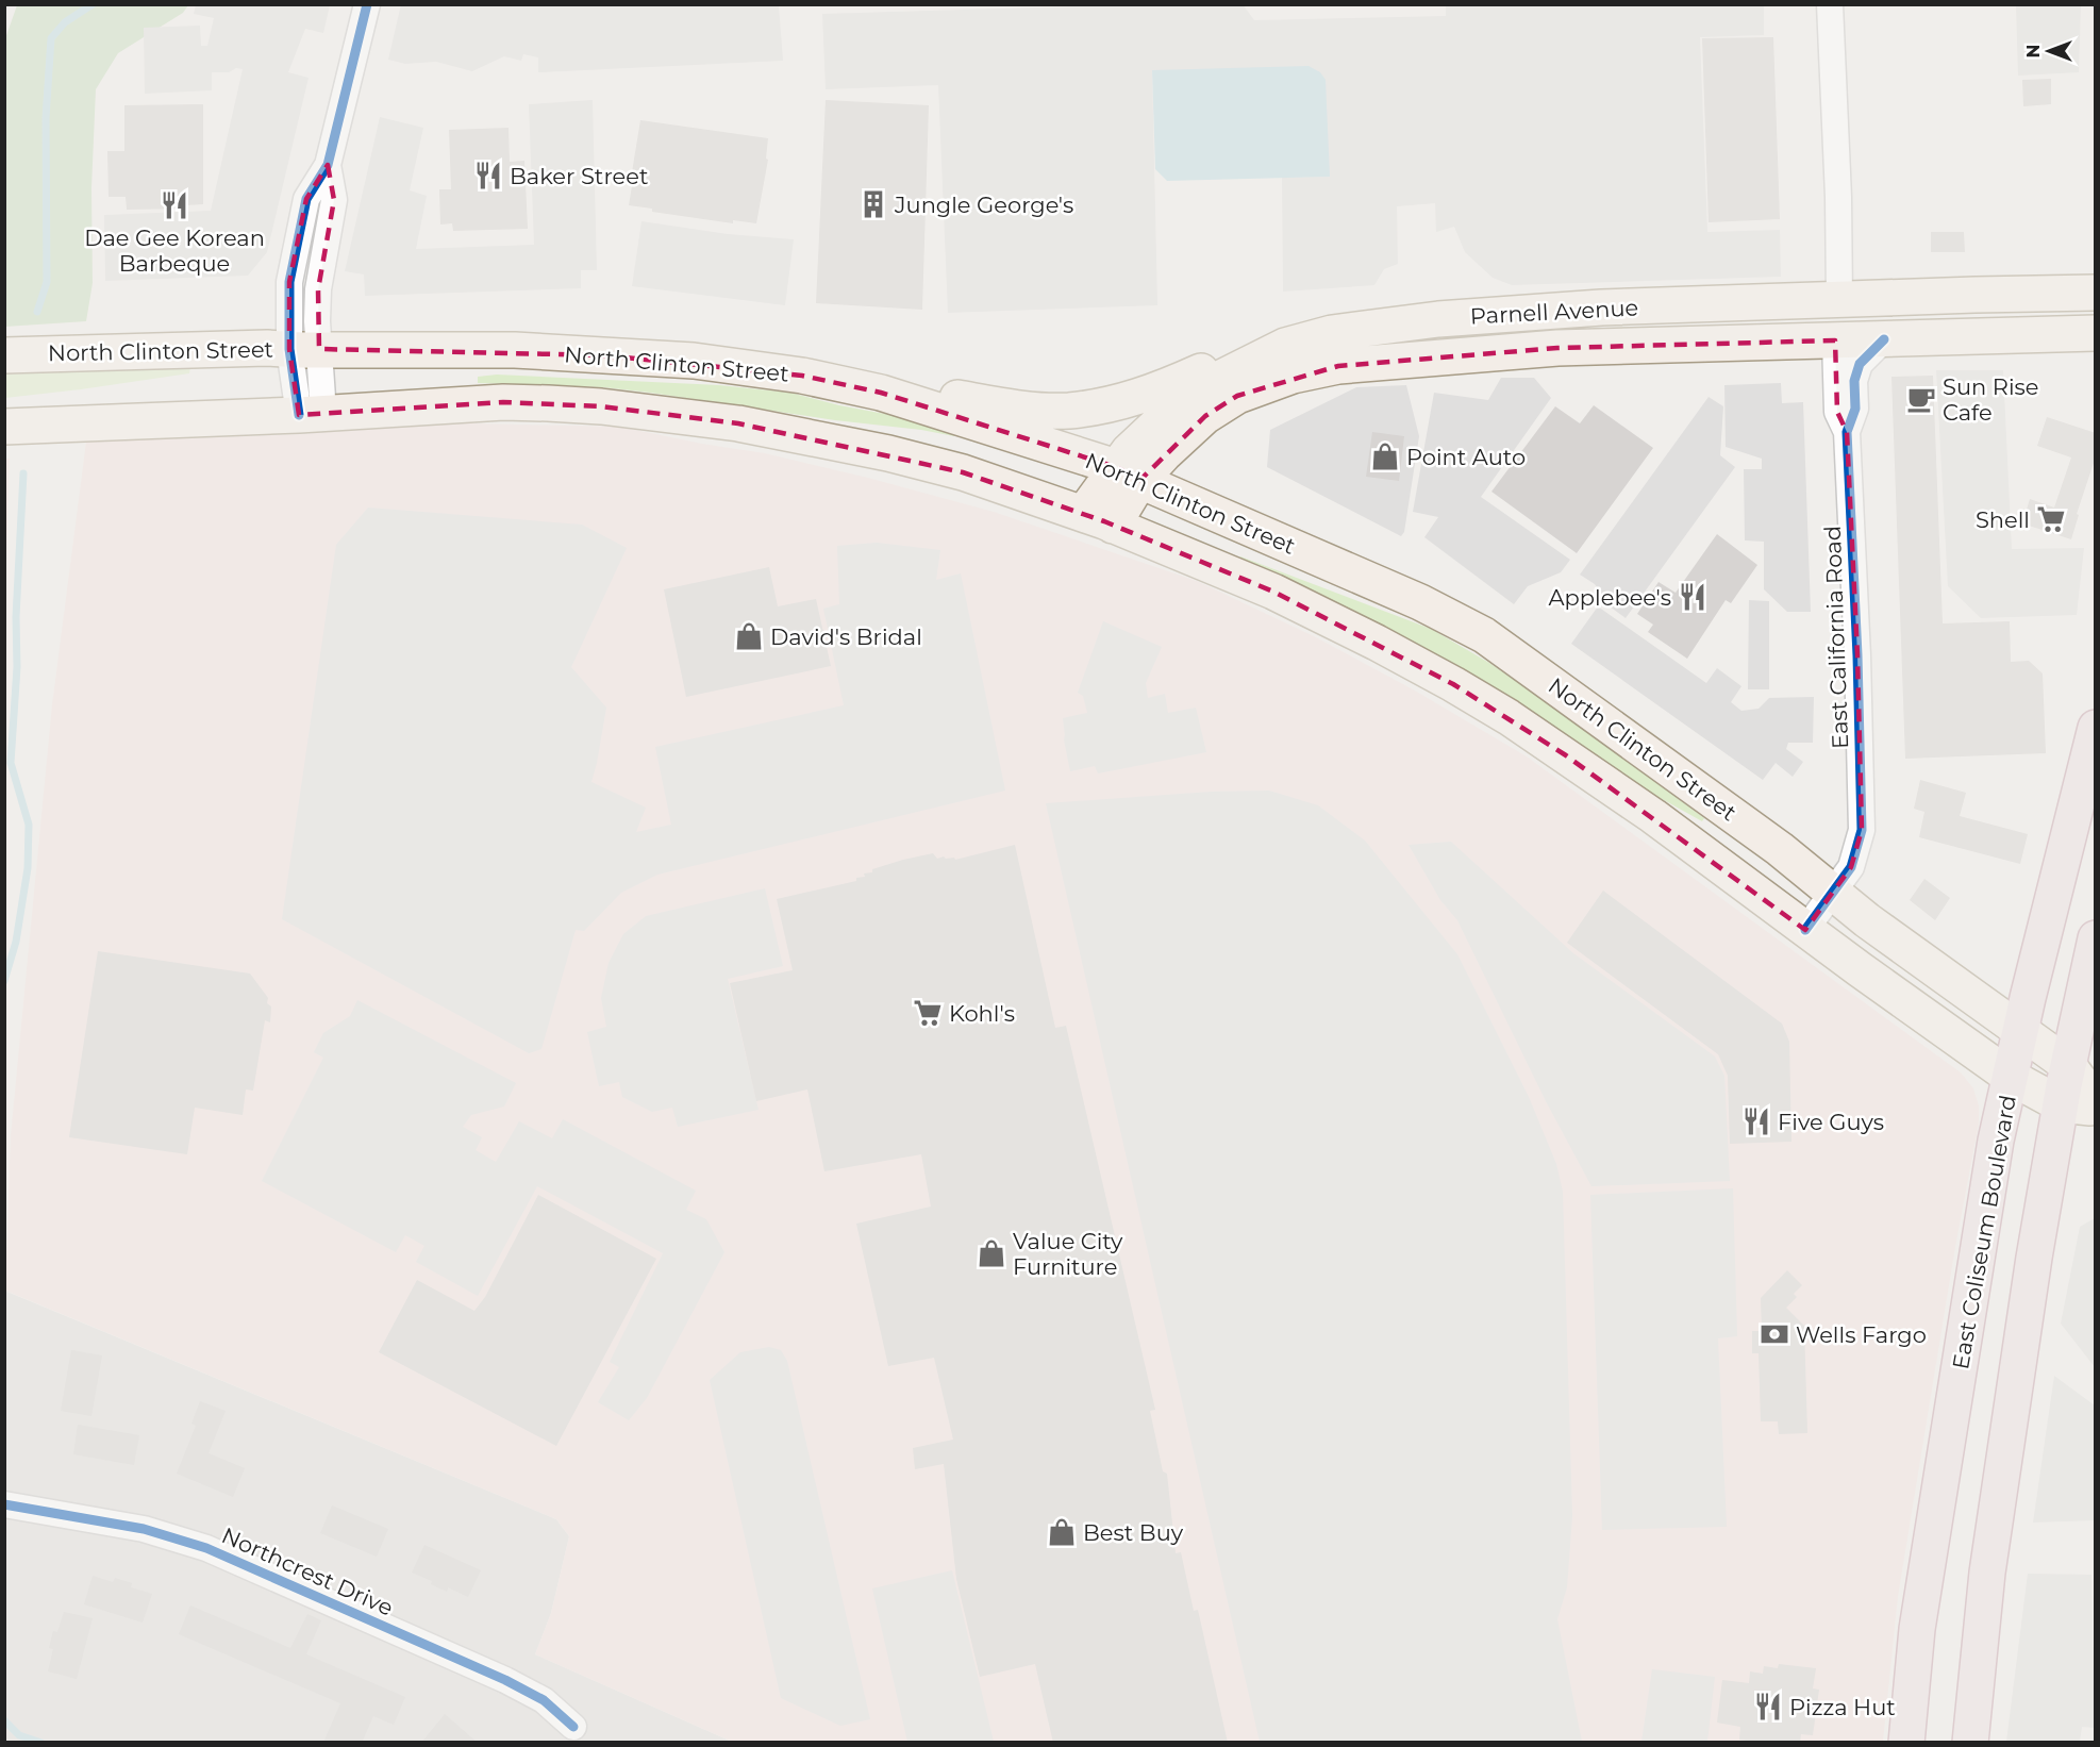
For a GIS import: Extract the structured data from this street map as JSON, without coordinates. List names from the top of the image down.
{
  "streets": {
    "highway": ["East Coliseum Boulevard"],
    "main road": ["Parnell Avenue", "North Clinton Street"],
    "street": ["East California Road", "Northcrest Drive"]
  },
  "crossings": [
    ["Parnell Avenue", "North Clinton Street"],
    ["Parnell Avenue", "East California Road"],
    ["North Clinton Street", "East California Road"],
    ["North Clinton Street", "East Coliseum Boulevard"]
  ],
  "places": {
    "restaurant": [
      "Baker Street",
      "Dae Gee Korean Barbeque",
      "Applebee's",
      "Five Guys",
      "Pizza Hut"
    ],
    "building": ["Jungle George's"],
    "cafe": ["Sun Rise Cafe"],
    "shop": [
      "Point Auto",
      "David's Bridal",
      "Value City Furniture",
      "Best Buy"
    ],
    "supermarket": ["Shell", "Kohl's"],
    "bank": ["Wells Fargo"]
  },
  "north": "left"
}
